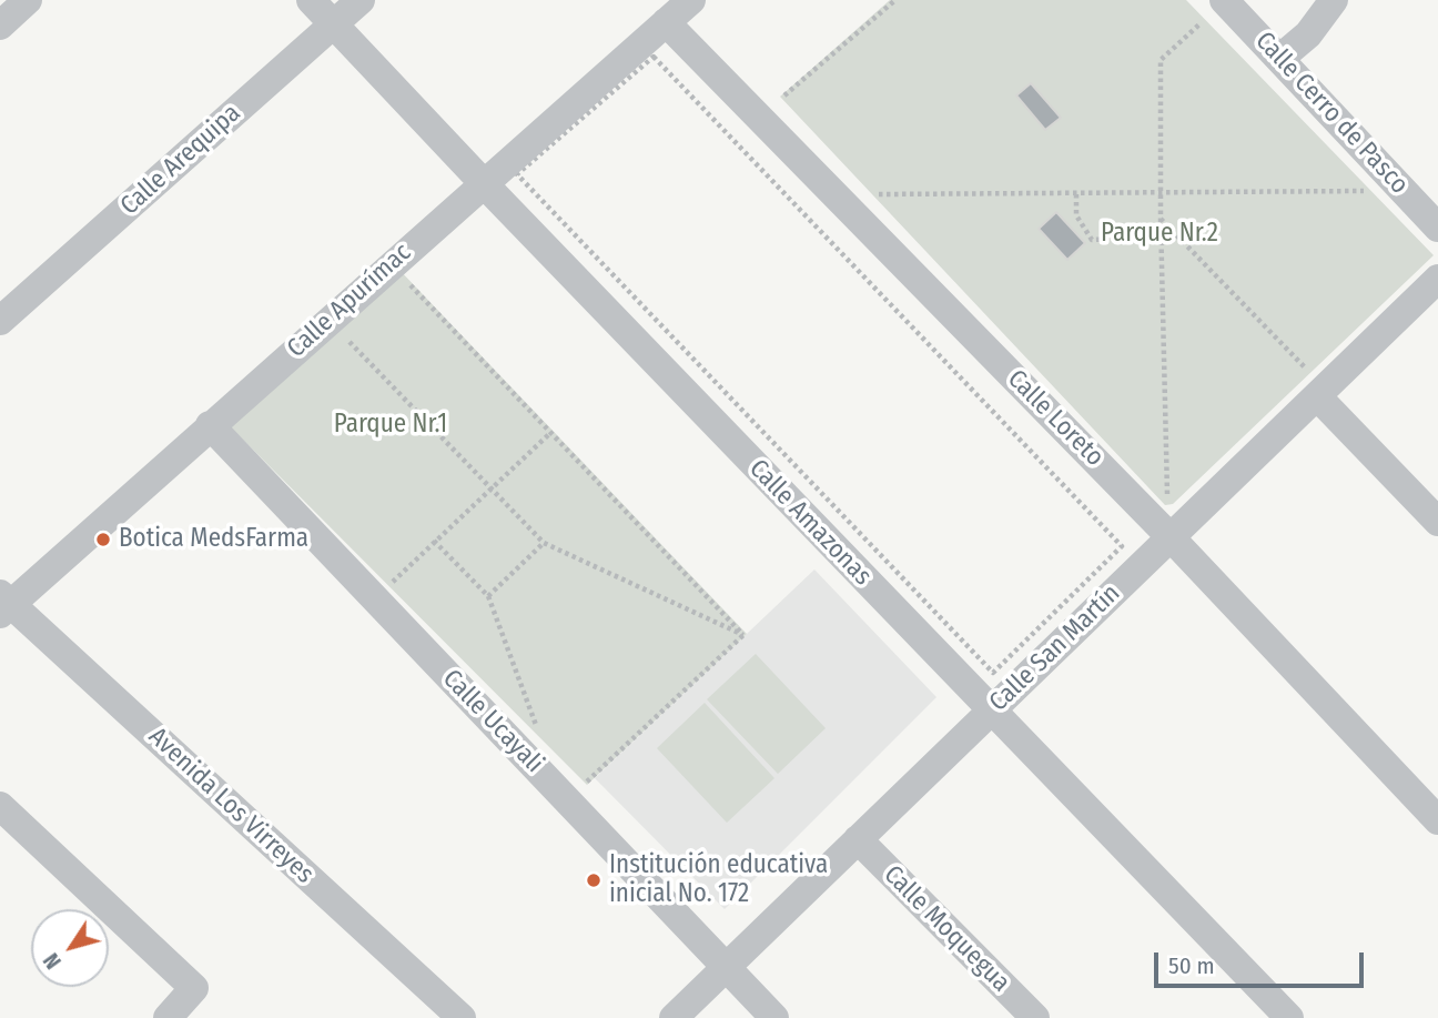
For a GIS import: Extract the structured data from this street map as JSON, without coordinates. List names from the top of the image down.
{
  "streets": {
    "street": [
      "Calle Cerro de Pasco",
      "Calle Arequipa",
      "Calle Apurímac",
      "Calle Loreto",
      "Calle Amazonas",
      "Calle San Martín",
      "Calle Ucayali",
      "Avenida Los Virreyes",
      "Calle Moquegua"
    ]
  },
  "crossings": [
    ["Calle Arequipa", "Calle Amazonas"],
    ["Calle Apurímac", "Calle Loreto"],
    ["Calle Apurímac", "Calle Amazonas"],
    ["Calle Apurímac", "Calle Ucayali"],
    ["Calle Apurímac", "Avenida Los Virreyes"],
    ["Calle Loreto", "Calle San Martín"],
    ["Calle Amazonas", "Calle San Martín"],
    ["Calle San Martín", "Calle Ucayali"],
    ["Calle San Martín", "Calle Moquegua"]
  ],
  "parks": ["Parque Nr.2", "Parque Nr.1"],
  "places": ["Botica MedsFarma", "Institución educativa inicial No. 172"],
  "scale_bar": "50 m",
  "north": "bottom left"
}
